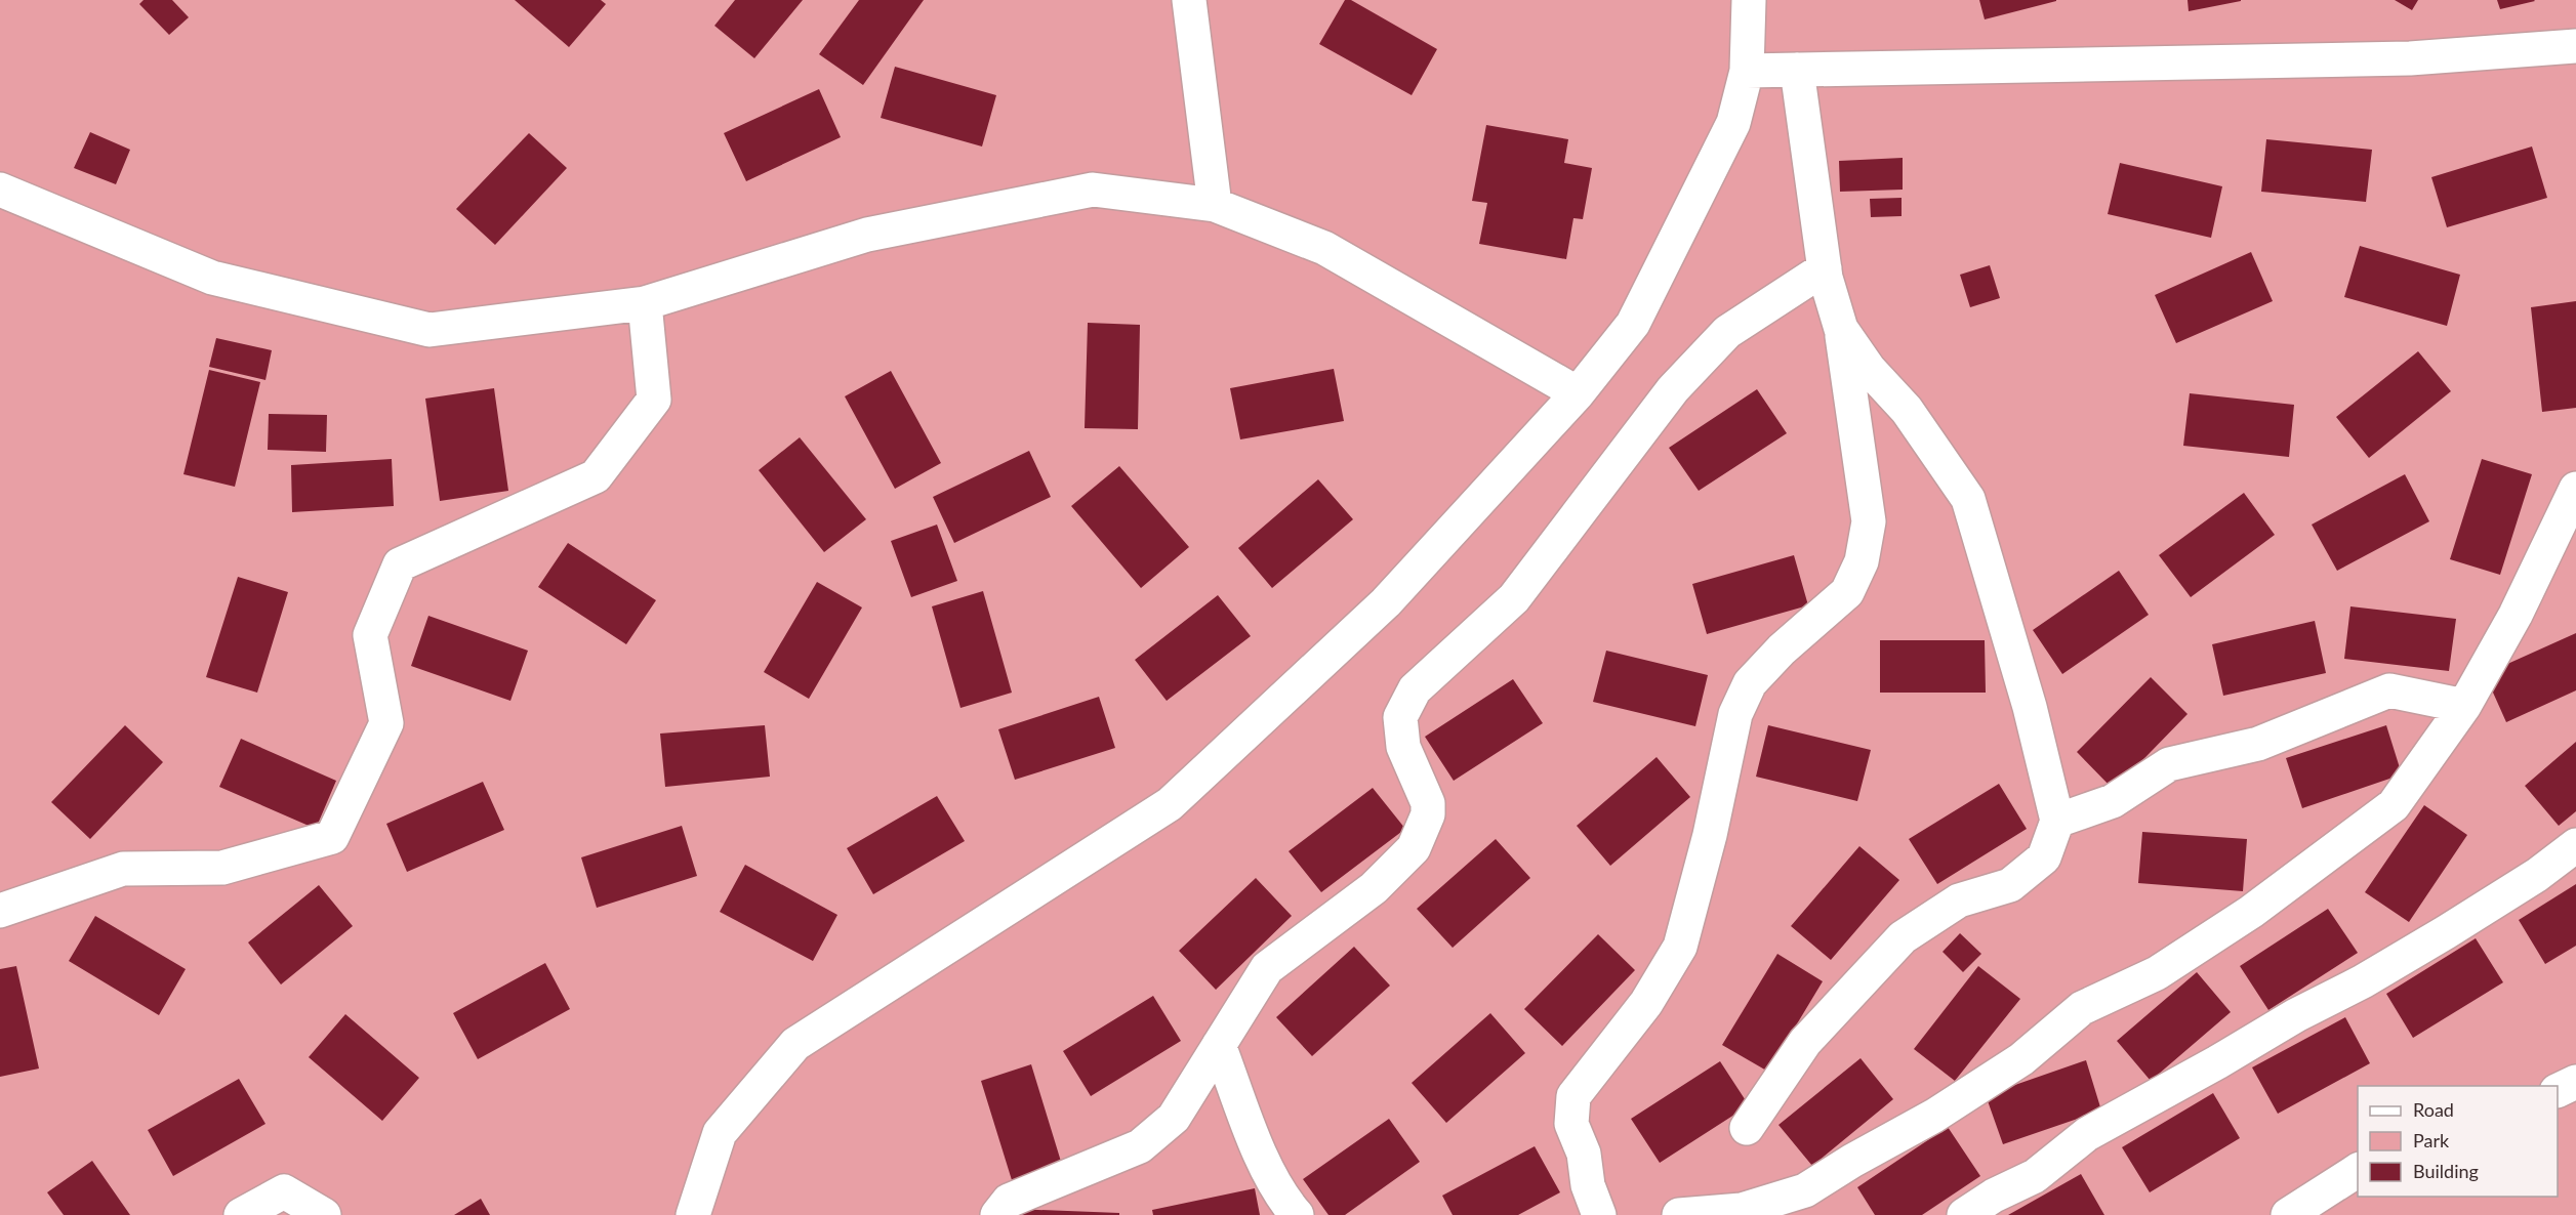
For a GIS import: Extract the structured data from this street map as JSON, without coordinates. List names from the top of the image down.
{
  "legend": ["Road", "Park", "Building"]
}
